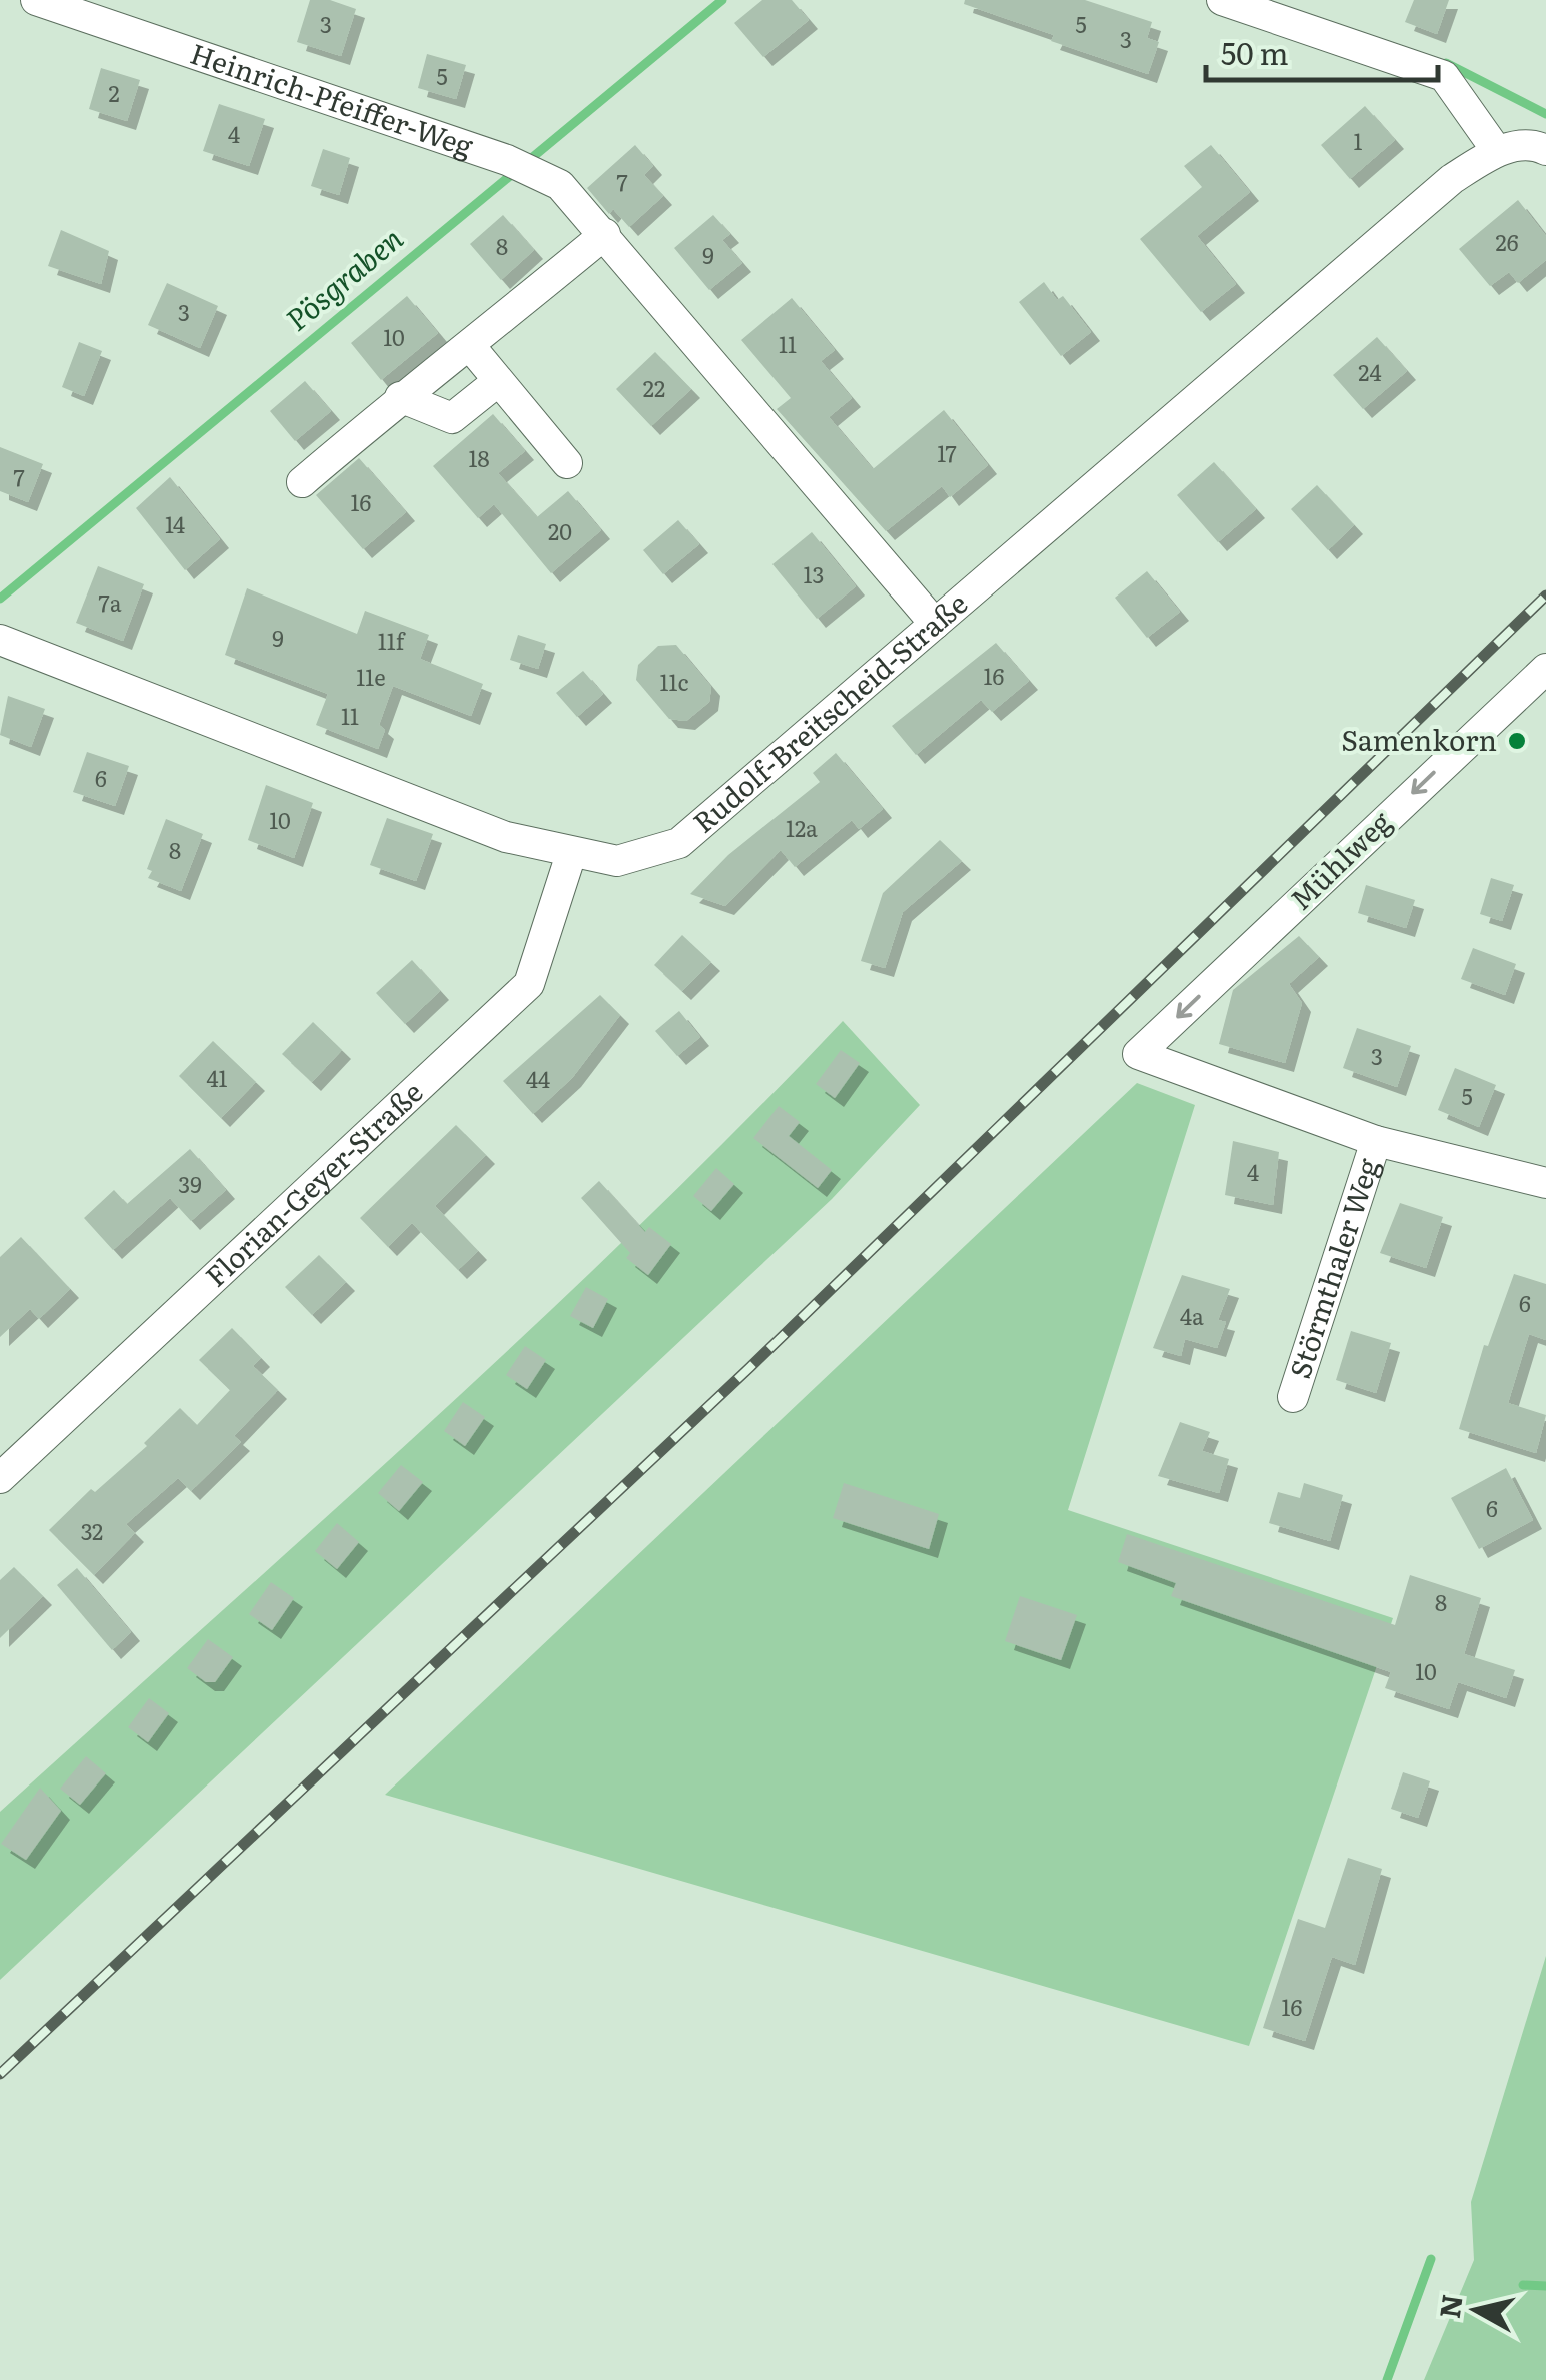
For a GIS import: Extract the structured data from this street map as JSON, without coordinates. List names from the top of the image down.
{
  "streets": {
    "street": [
      "Heinrich-Pfeiffer-Weg",
      "Rudolf-Breitscheid-Straße",
      "Mühlweg",
      "Florian-Geyer-Straße",
      "Störmthaler Weg"
    ]
  },
  "crossings": [
    ["Heinrich-Pfeiffer-Weg", "Rudolf-Breitscheid-Straße"],
    ["Rudolf-Breitscheid-Straße", "Florian-Geyer-Straße"],
    ["Mühlweg", "Störmthaler Weg"]
  ],
  "one_way": ["Mühlweg"],
  "water": ["Pösgraben"],
  "places": ["Samenkorn"],
  "house_numbers": [
    "3",
    "5",
    "3",
    "5",
    "2",
    "4",
    "1",
    "7",
    "26",
    "8",
    "9",
    "3",
    "10",
    "11",
    "24",
    "22",
    "17",
    "18",
    "7",
    "16",
    "14",
    "20",
    "13",
    "7a",
    "9",
    "11f",
    "16",
    "11e",
    "11c",
    "11",
    "6",
    "10",
    "12a",
    "8",
    "3",
    "41",
    "44",
    "5",
    "4",
    "39",
    "6",
    "4a",
    "6",
    "32",
    "8",
    "10",
    "16"
  ],
  "scale_bar": "50 m",
  "north": "left"
}
